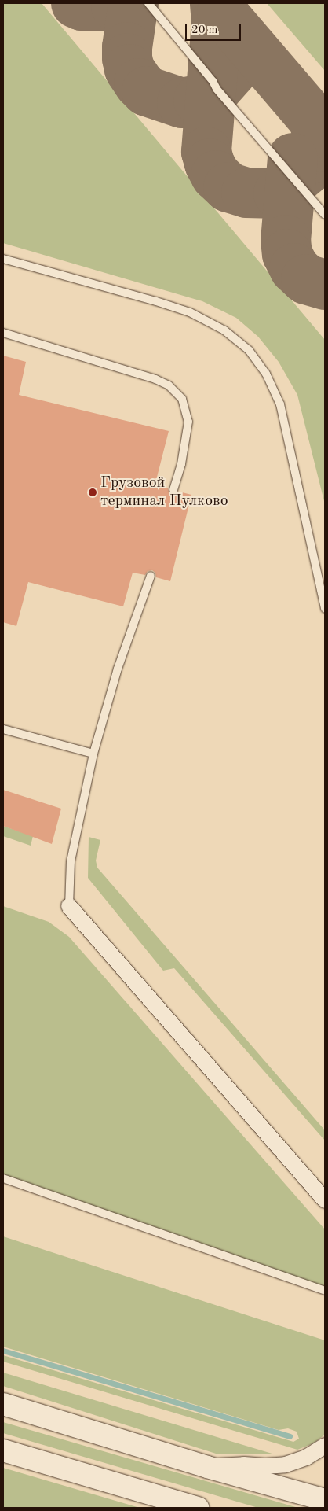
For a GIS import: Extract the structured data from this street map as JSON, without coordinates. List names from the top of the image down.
{
  "places": ["Грузовой терминал Пулково"],
  "scale_bar": "20 m"
}
